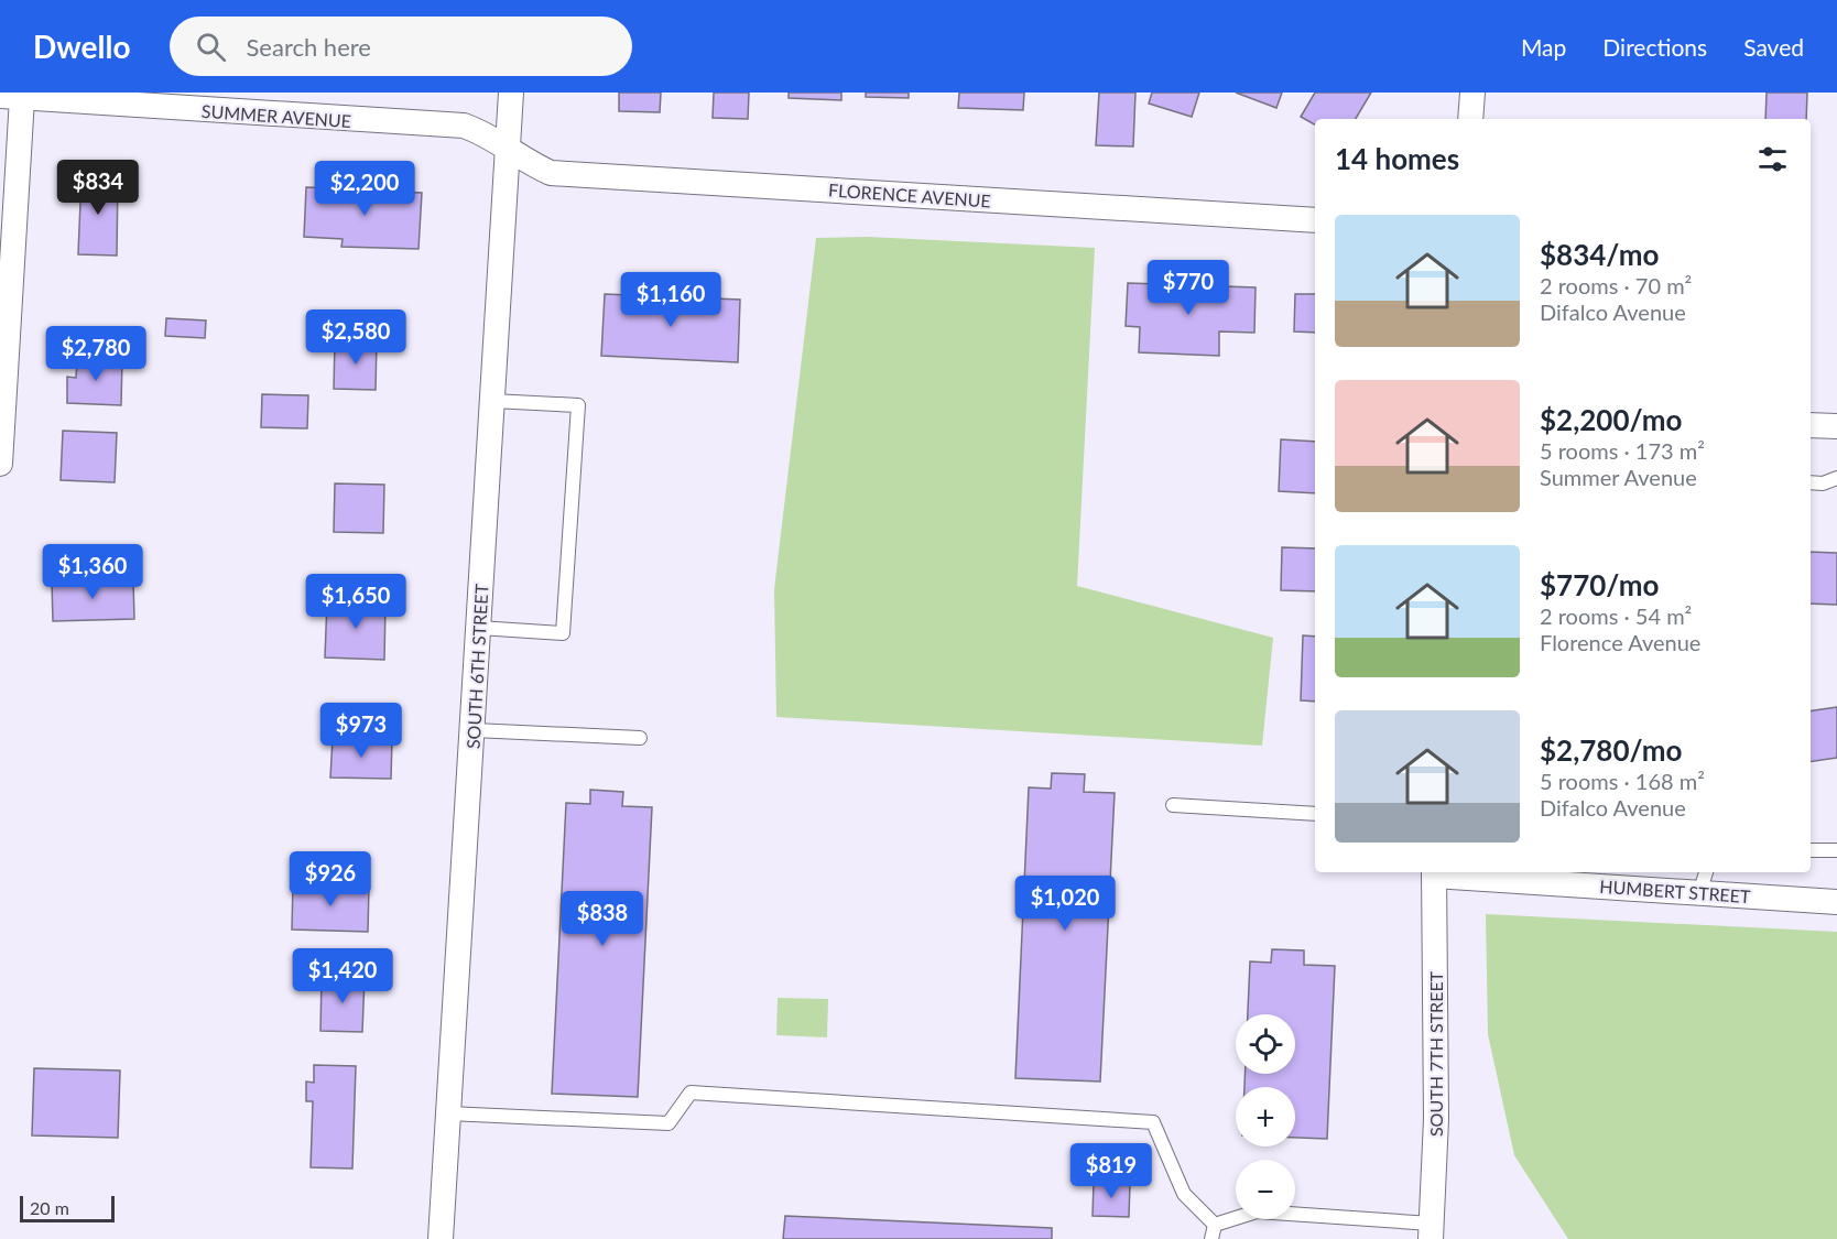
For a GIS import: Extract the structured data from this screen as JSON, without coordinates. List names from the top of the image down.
{
  "streets": {
    "street": [
      "SUMMER AVENUE",
      "FLORENCE AVENUE",
      "SOUTH 6TH STREET",
      "HUMBERT STREET",
      "SOUTH 7TH STREET"
    ]
  },
  "crossings": [
    ["SUMMER AVENUE", "FLORENCE AVENUE"],
    ["SUMMER AVENUE", "SOUTH 6TH STREET"],
    ["FLORENCE AVENUE", "SOUTH 6TH STREET"],
    ["HUMBERT STREET", "SOUTH 7TH STREET"]
  ],
  "scale_bar": "20 m",
  "page": {
    "header": "Dwello",
    "search": "Search here",
    "nav": ["Map", "Directions", "Saved"],
    "heading": "14 homes",
    "price": [
      "$834",
      "$2,200",
      "$770",
      "$1,160",
      "$2,580",
      "$2,780",
      "$1,360",
      "$1,650",
      "$973",
      "$926",
      "$1,020",
      "$838",
      "$1,420",
      "$819"
    ],
    "list": [
      {
        "name": "$834/mo",
        "note": "2 rooms · 70 m² · Difalco Avenue"
      },
      {
        "name": "$2,200/mo",
        "note": "5 rooms · 173 m² · Summer Avenue"
      },
      {
        "name": "$770/mo",
        "note": "2 rooms · 54 m² · Florence Avenue"
      },
      {
        "name": "$2,780/mo",
        "note": "5 rooms · 168 m² · Difalco Avenue"
      }
    ],
    "map_buttons": ["+", "−"],
    "scale": "20 m"
  }
}
